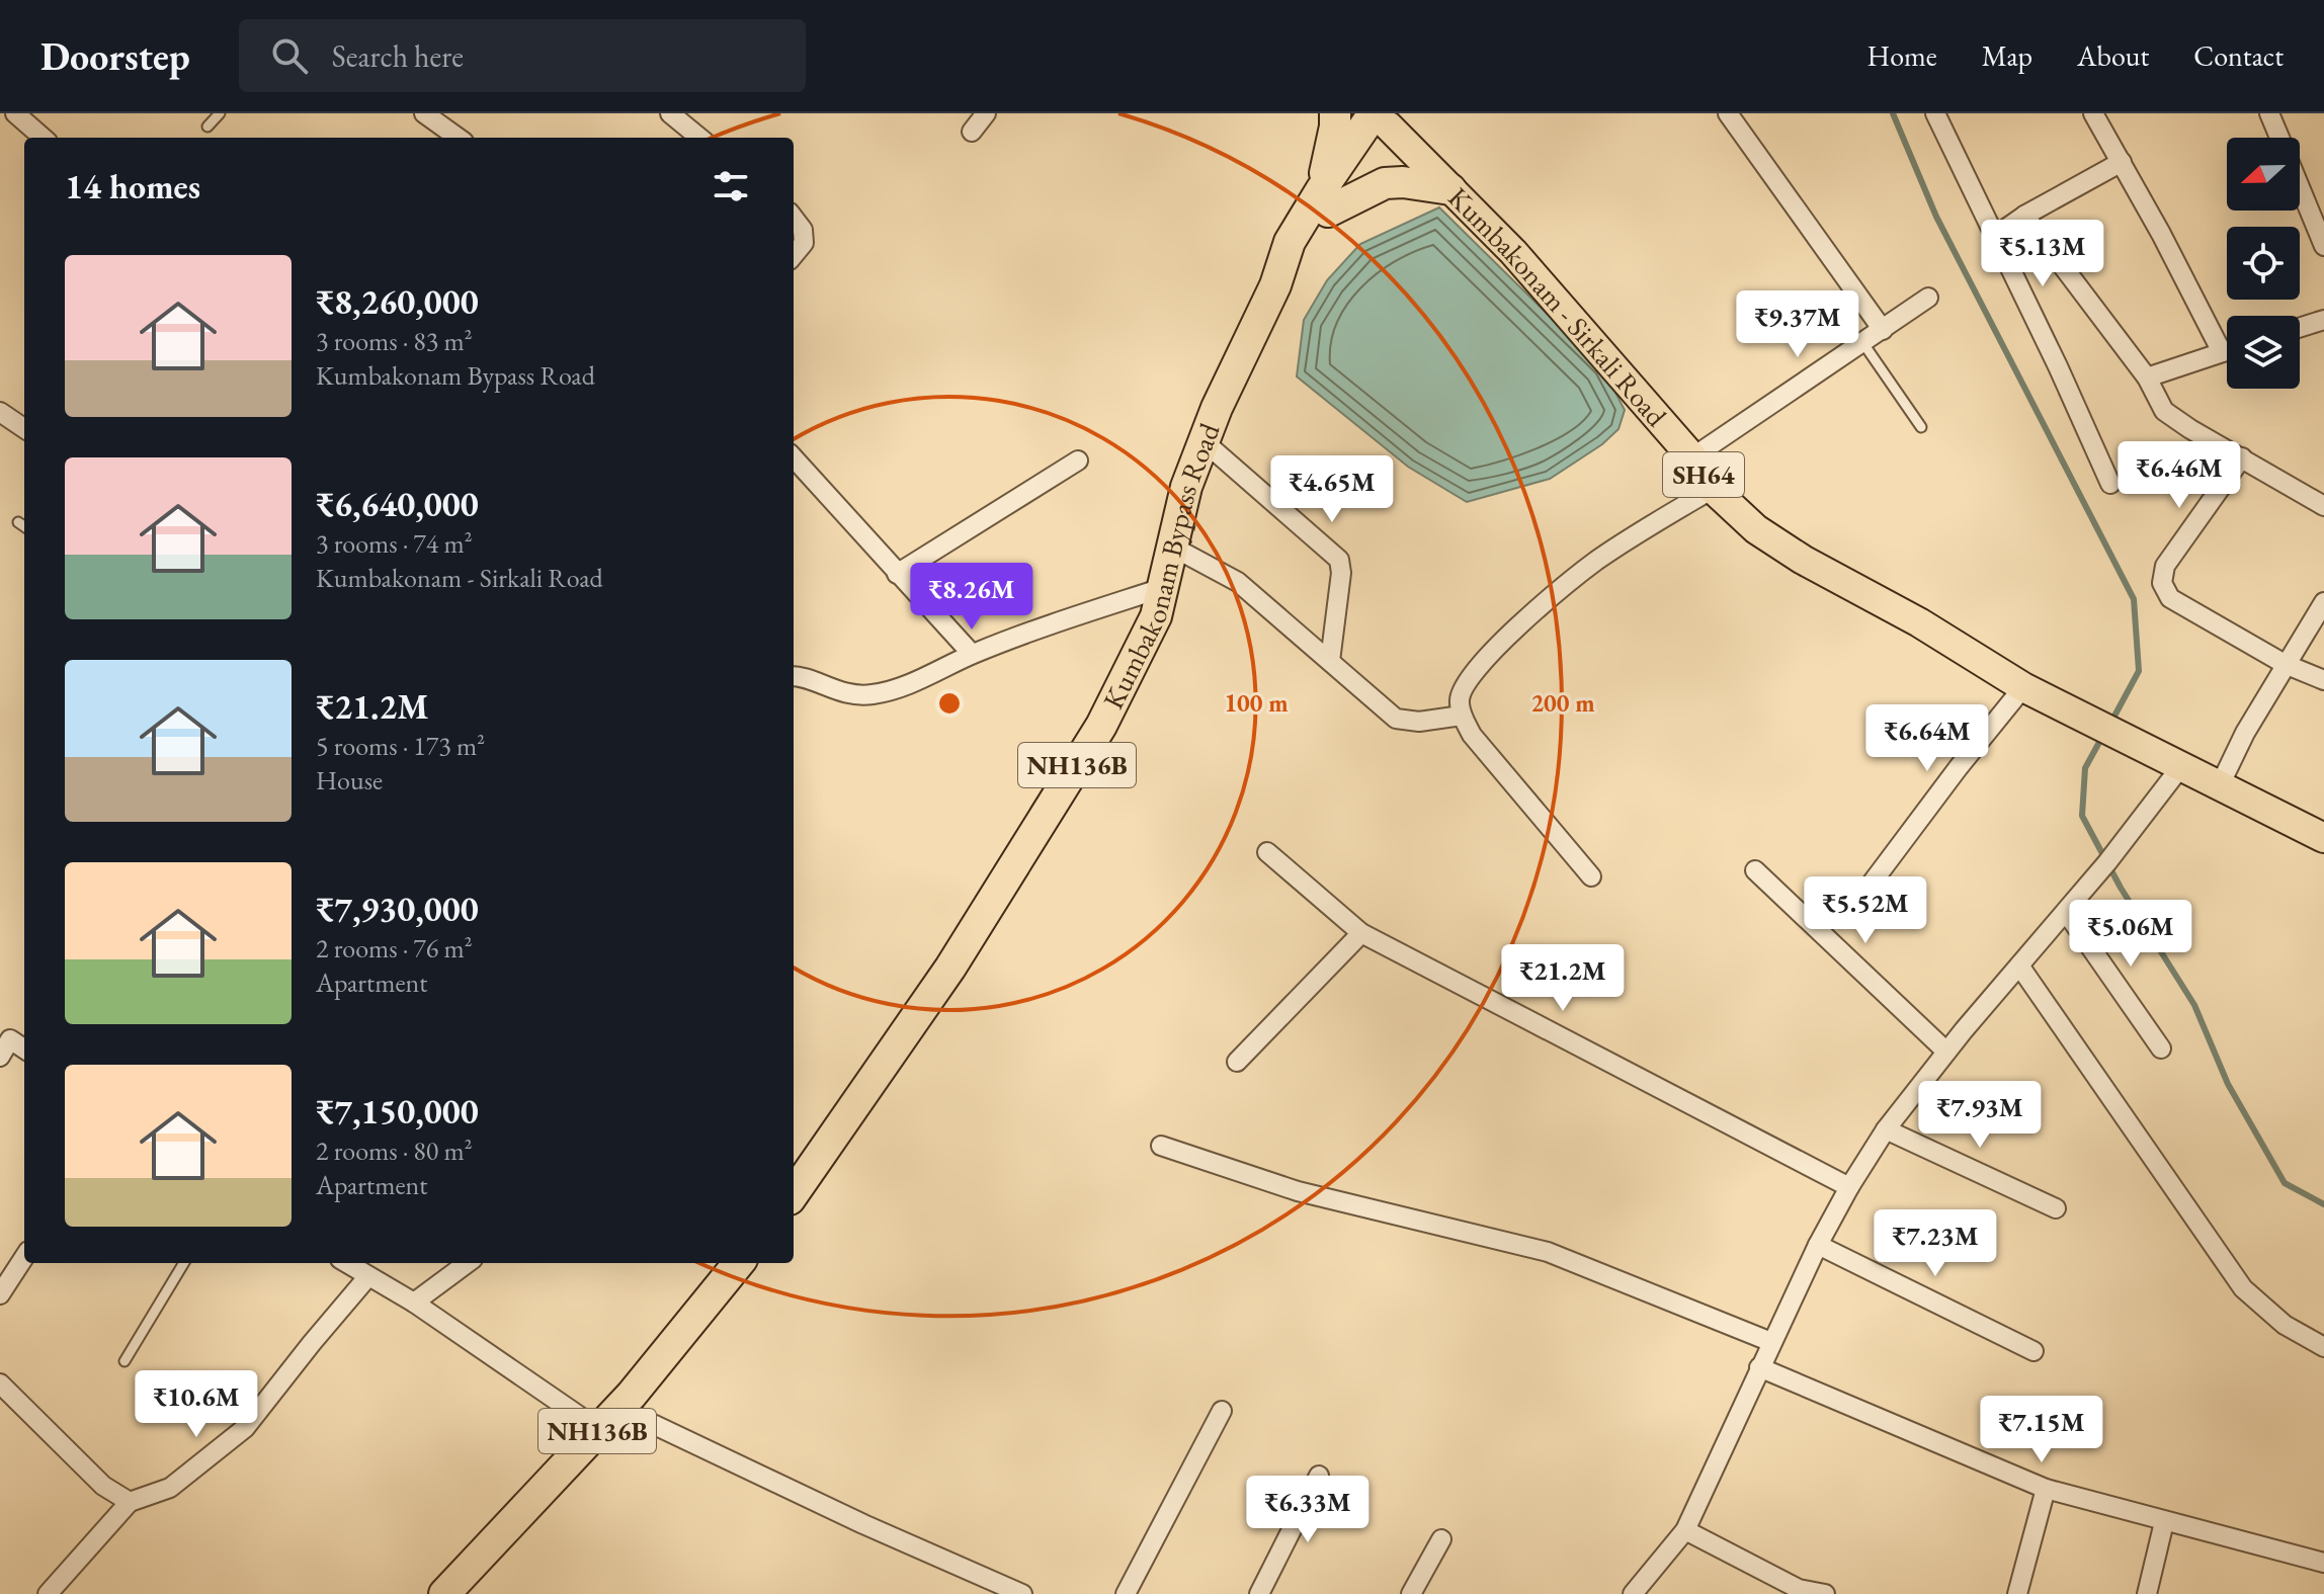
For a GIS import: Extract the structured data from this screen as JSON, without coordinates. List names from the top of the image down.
{
  "streets": {
    "highway": ["Kumbakonam Bypass Road", "NH136B"],
    "main road": ["Kumbakonam - Sirkali Road", "SH64"]
  },
  "crossings": [
    ["Kumbakonam - Sirkali Road", "Kumbakonam Bypass Road"]
  ],
  "north": "left",
  "page": {
    "header": "Doorstep",
    "search": "Search here",
    "nav": [
      "Home",
      "Map",
      "About",
      "Contact"
    ],
    "heading": "14 homes",
    "price": [
      "₹5.13M",
      "₹9.37M",
      "₹6.46M",
      "₹4.65M",
      "₹8.26M",
      "₹6.64M",
      "₹5.52M",
      "₹5.06M",
      "₹21.2M",
      "₹7.93M",
      "₹7.23M",
      "₹10.6M",
      "₹7.15M",
      "₹6.33M"
    ],
    "list": [
      {
        "name": "₹8,260,000",
        "note": "3 rooms · 83 m² · Kumbakonam Bypass Road"
      },
      {
        "name": "₹6,640,000",
        "note": "3 rooms · 74 m² · Kumbakonam - Sirkali Road"
      },
      {
        "name": "₹21.2M",
        "note": "5 rooms · 173 m² · House"
      },
      {
        "name": "₹7,930,000",
        "note": "2 rooms · 76 m² · Apartment"
      },
      {
        "name": "₹7,150,000",
        "note": "2 rooms · 80 m² · Apartment"
      }
    ]
  },
  "rings": ["100 m", "200 m"]
}
